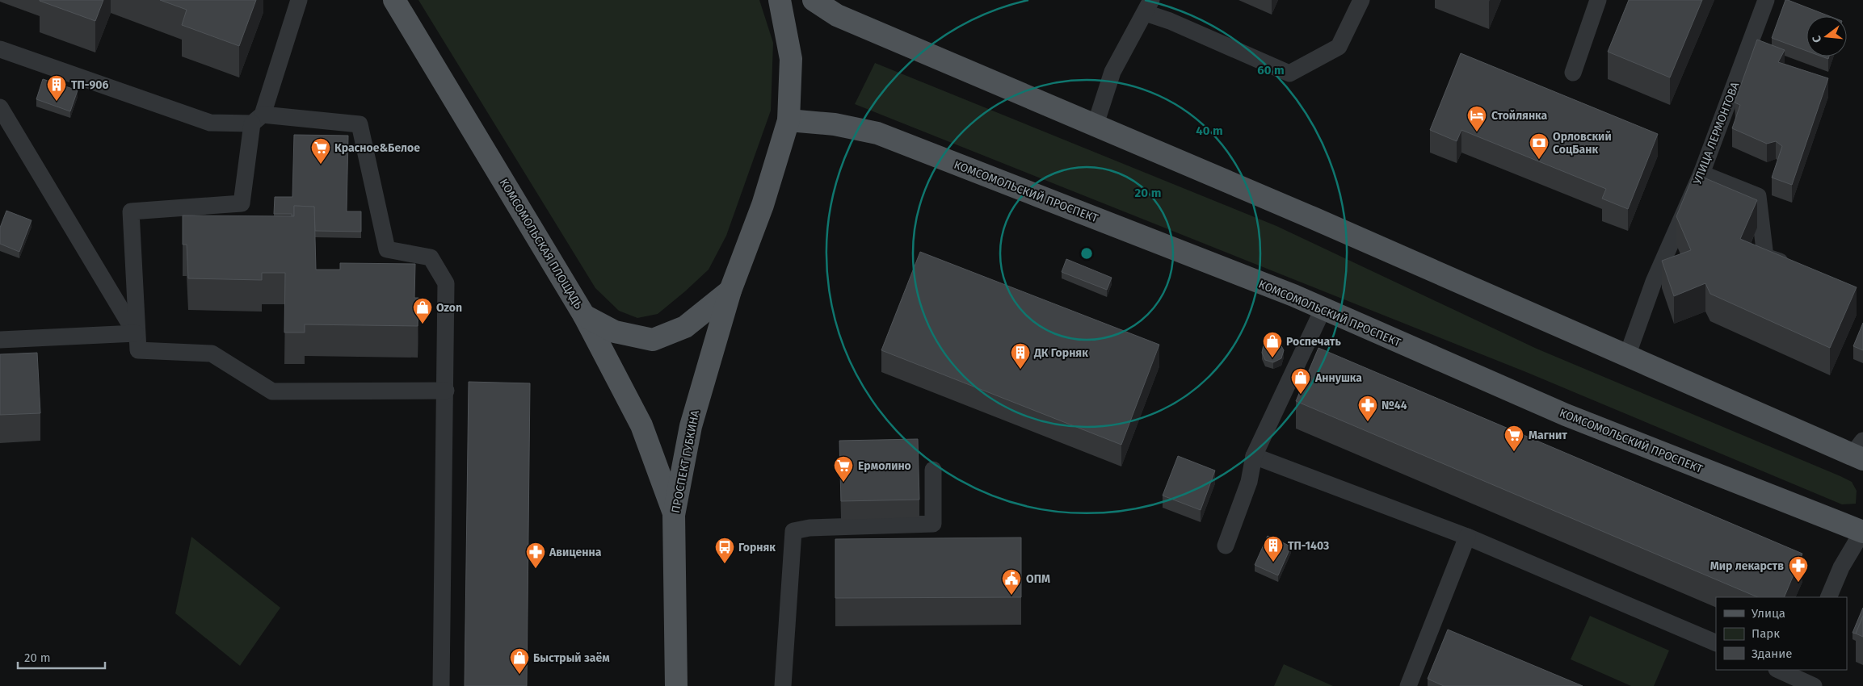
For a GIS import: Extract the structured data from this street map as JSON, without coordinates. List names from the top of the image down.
{
  "streets": {
    "main road": ["КОМСОМОЛЬСКИЙ ПРОСПЕКТ", "КОМСОМОЛЬСКАЯ ПЛОЩАДЬ", "ПРОСПЕКТ ГУБКИНА"],
    "lane": ["УЛИЦА ЛЕРМОНТОВА"]
  },
  "crossings": [
    ["КОМСОМОЛЬСКАЯ ПЛОЩАДЬ", "ПРОСПЕКТ ГУБКИНА"]
  ],
  "places": {
    "building": ["ТП-906", "ДК Горняк", "ТП-1403"],
    "hotel": ["Стойлянка"],
    "bank": ["Орловский СоцБанк"],
    "supermarket": ["Красное&Белое", "Магнит", "Ермолино"],
    "shop": [
      "Ozon",
      "Роспечать",
      "Аннушка",
      "Быстрый заём"
    ],
    "pharmacy": ["№44", "Авиценна", "Мир лекарств"],
    "bus stop": ["Горняк"],
    "public building": ["ОПМ"]
  },
  "legend": ["Улица", "Парк", "Здание"],
  "scale_bar": "20 m",
  "north": "left",
  "rings": ["60 m", "40 m", "20 m"]
}
